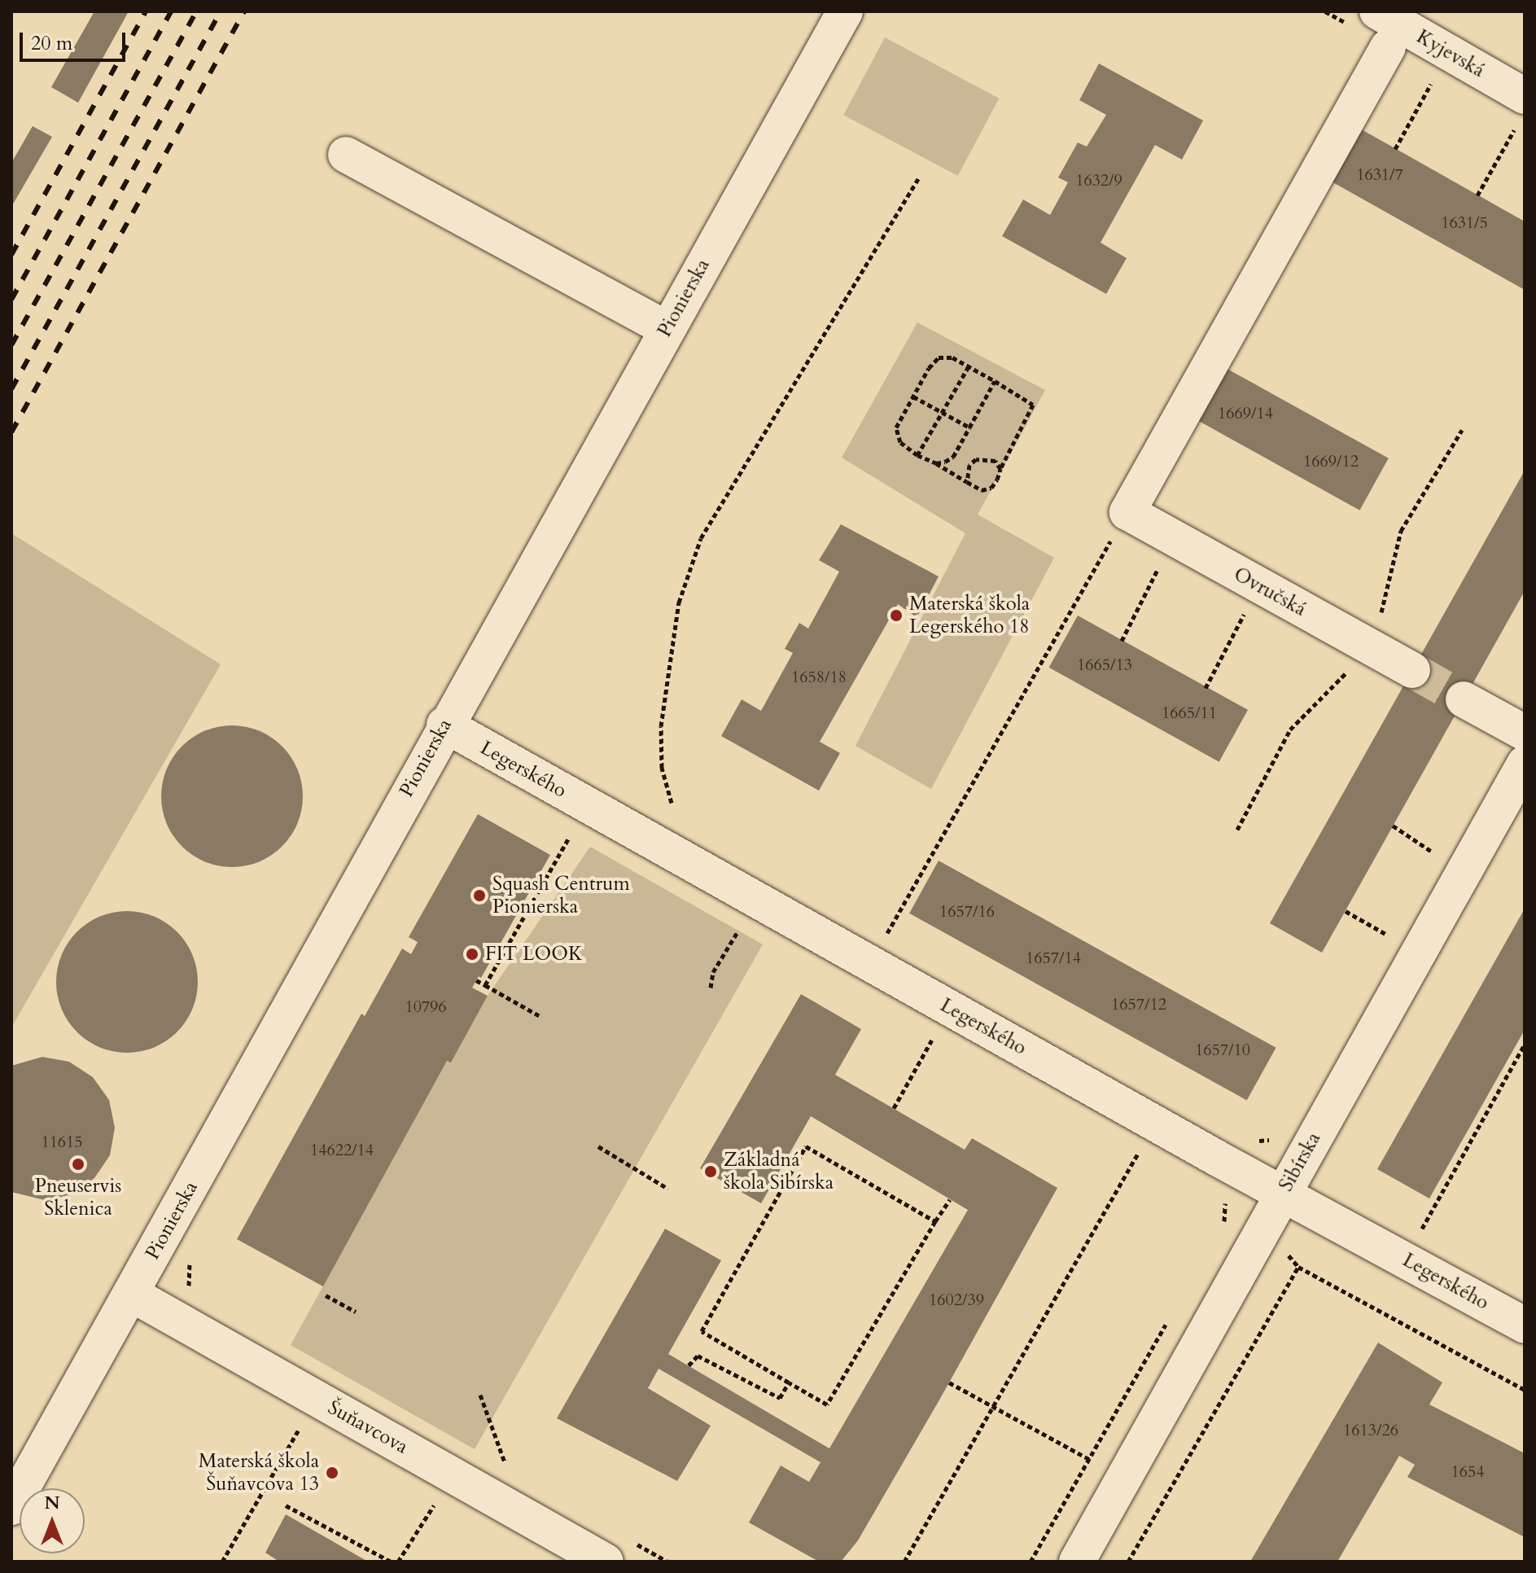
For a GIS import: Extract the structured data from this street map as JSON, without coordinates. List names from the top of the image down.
{
  "streets": {
    "street": [
      "Kyjevská",
      "Pionierska",
      "Ovručská",
      "Legerského",
      "Sibírska",
      "Šuňavcova"
    ]
  },
  "crossings": [
    ["Pionierska", "Legerského"],
    ["Pionierska", "Šuňavcova"],
    ["Legerského", "Sibírska"]
  ],
  "places": [
    "Materská škola Legerského 18",
    "Squash Centrum Pionierska",
    "FIT LOOK",
    "Pneuservis Sklenica",
    "Základná škola Sibírska",
    "Materská škola Šuňavcova 13"
  ],
  "house_numbers": [
    "1631/7",
    "1632/9",
    "1631/5",
    "1669/14",
    "1669/12",
    "1665/13",
    "1658/18",
    "1665/11",
    "1657/16",
    "1657/14",
    "1657/12",
    "10796",
    "1657/10",
    "11615",
    "14622/14",
    "1602/39",
    "1613/26",
    "1654"
  ],
  "scale_bar": "20 m",
  "north": "top"
}
